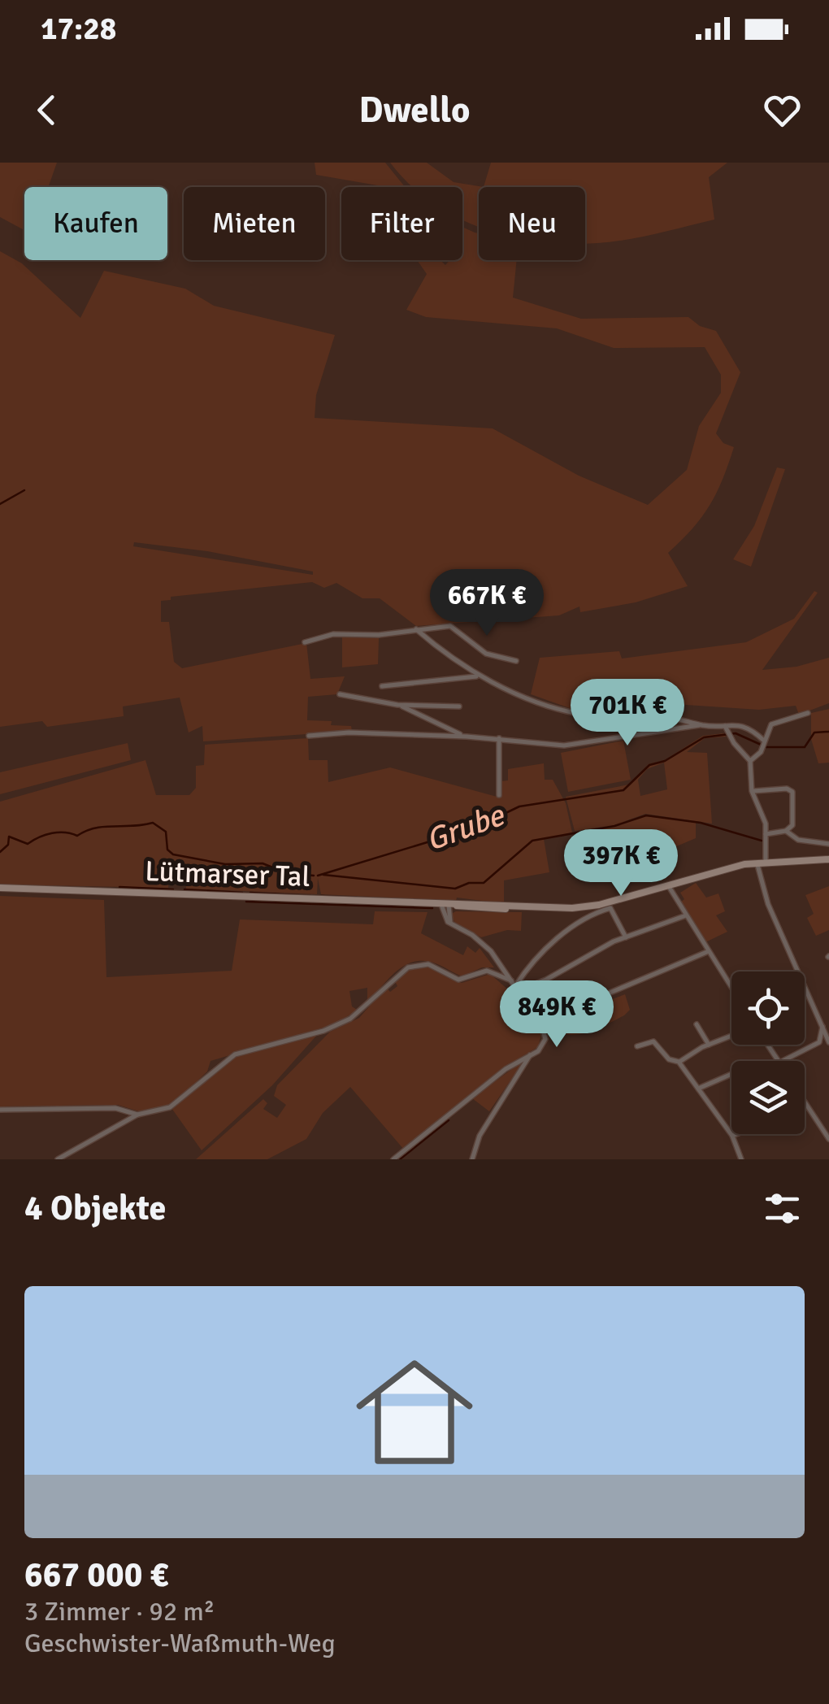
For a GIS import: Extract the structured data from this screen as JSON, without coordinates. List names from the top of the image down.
{
  "streets": {
    "main road": ["Lütmarser Tal"]
  },
  "water": ["Grube"],
  "page": {
    "status": "17:28",
    "header": "Dwello",
    "chip": [
      "Kaufen",
      "Mieten",
      "Filter",
      "Neu"
    ],
    "price": [
      "667K €",
      "701K €",
      "397K €",
      "849K €"
    ],
    "heading": "4 Objekte",
    "list": [
      {
        "name": "667 000 €",
        "note": "3 Zimmer · 92 m² · Geschwister-Waßmuth-Weg"
      }
    ]
  }
}
